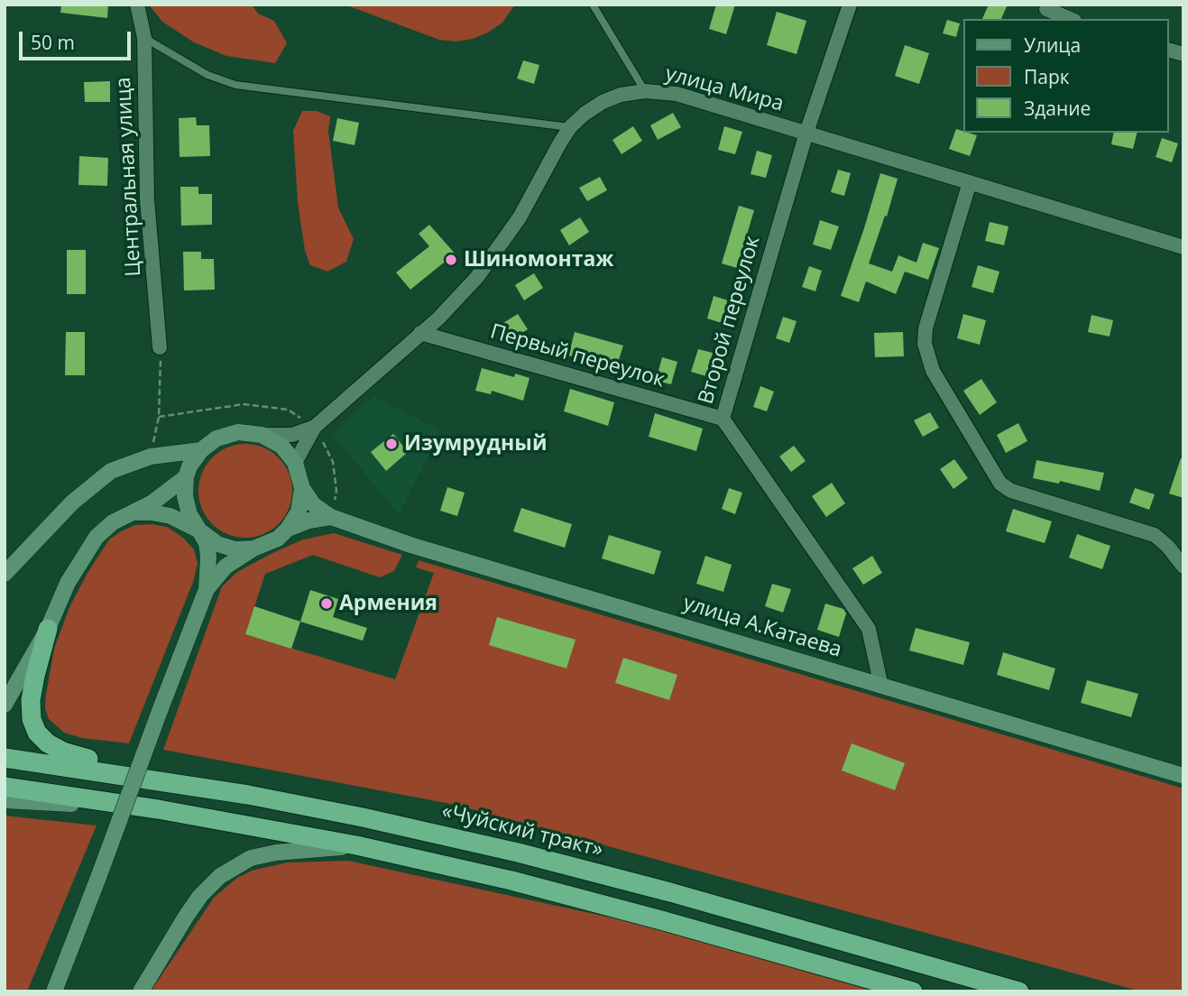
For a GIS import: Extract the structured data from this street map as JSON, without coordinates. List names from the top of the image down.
{
  "streets": {
    "highway": ["«Чуйский тракт»"],
    "street": [
      "улица Мира",
      "Центральная улица",
      "Второй переулок",
      "Первый переулок",
      "улица А.Катаева"
    ]
  },
  "crossings": [
    ["улица Мира", "Второй переулок"],
    ["улица Мира", "Первый переулок"],
    ["Второй переулок", "Первый переулок"],
    ["Второй переулок", "улица А.Катаева"]
  ],
  "places": ["Шиномонтаж", "Изумрудный", "Армения"],
  "legend": ["Улица", "Парк", "Здание"],
  "scale_bar": "50 m"
}
